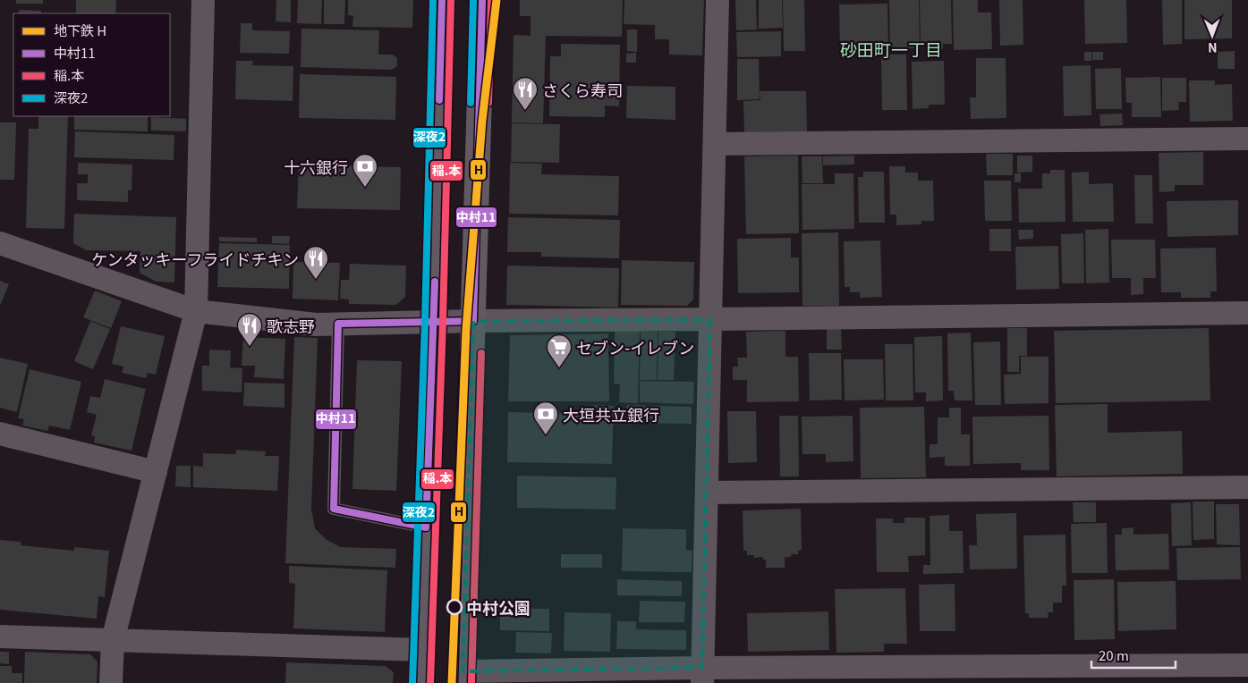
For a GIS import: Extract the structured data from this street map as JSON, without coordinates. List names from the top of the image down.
{
  "districts": ["砂田町一丁目"],
  "places": {
    "restaurant": ["さくら寿司", "ケンタッキーフライドチキン", "歌志野"],
    "bank": ["十六銀行", "大垣共立銀行"],
    "supermarket": ["セブン-イレブン"],
    "other": ["中村公園"]
  },
  "lines": [
    "metro line H",
    "transit line 中村11",
    "transit line 稲.本",
    "transit line 深夜2"
  ],
  "legend": [
    "地下鉄 H",
    "中村11",
    "稲.本",
    "深夜2"
  ],
  "scale_bar": "20 m",
  "north": "bottom"
}
